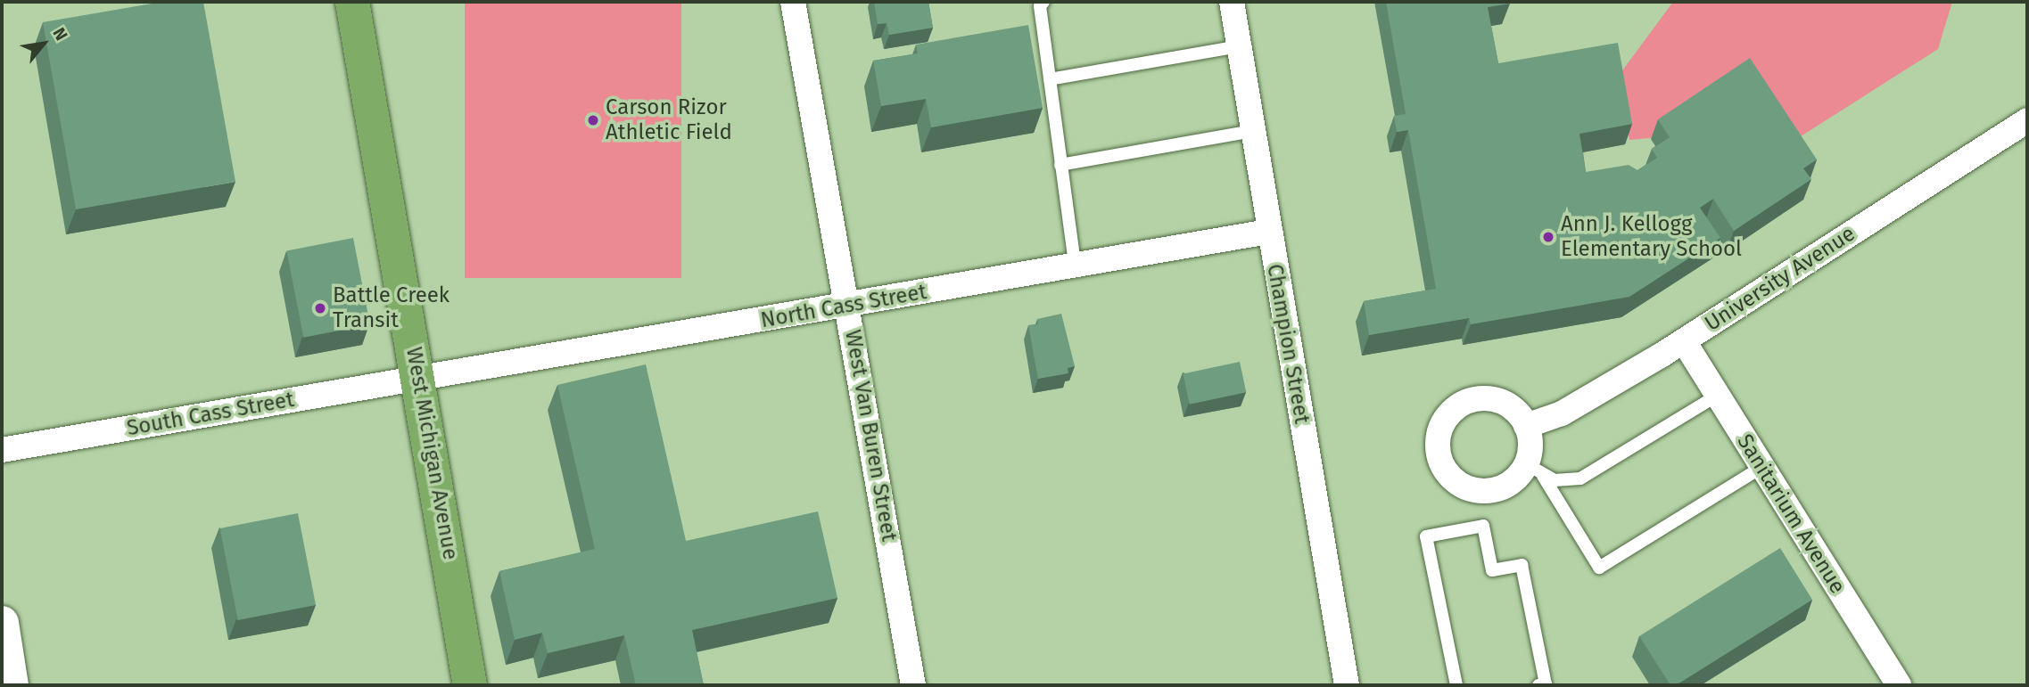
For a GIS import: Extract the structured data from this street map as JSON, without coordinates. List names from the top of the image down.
{
  "streets": {
    "highway": ["West Michigan Avenue"],
    "street": [
      "University Avenue",
      "North Cass Street",
      "Champion Street",
      "South Cass Street",
      "West Van Buren Street",
      "Sanitarium Avenue"
    ]
  },
  "crossings": [
    ["University Avenue", "Sanitarium Avenue"],
    ["North Cass Street", "Champion Street"],
    ["North Cass Street", "South Cass Street"],
    ["North Cass Street", "West Van Buren Street"],
    ["North Cass Street", "West Michigan Avenue"],
    ["South Cass Street", "West Michigan Avenue"]
  ],
  "places": ["Carson Rizor Athletic Field", "Ann J. Kellogg Elementary School", "Battle Creek Transit"],
  "north": "top right"
}
